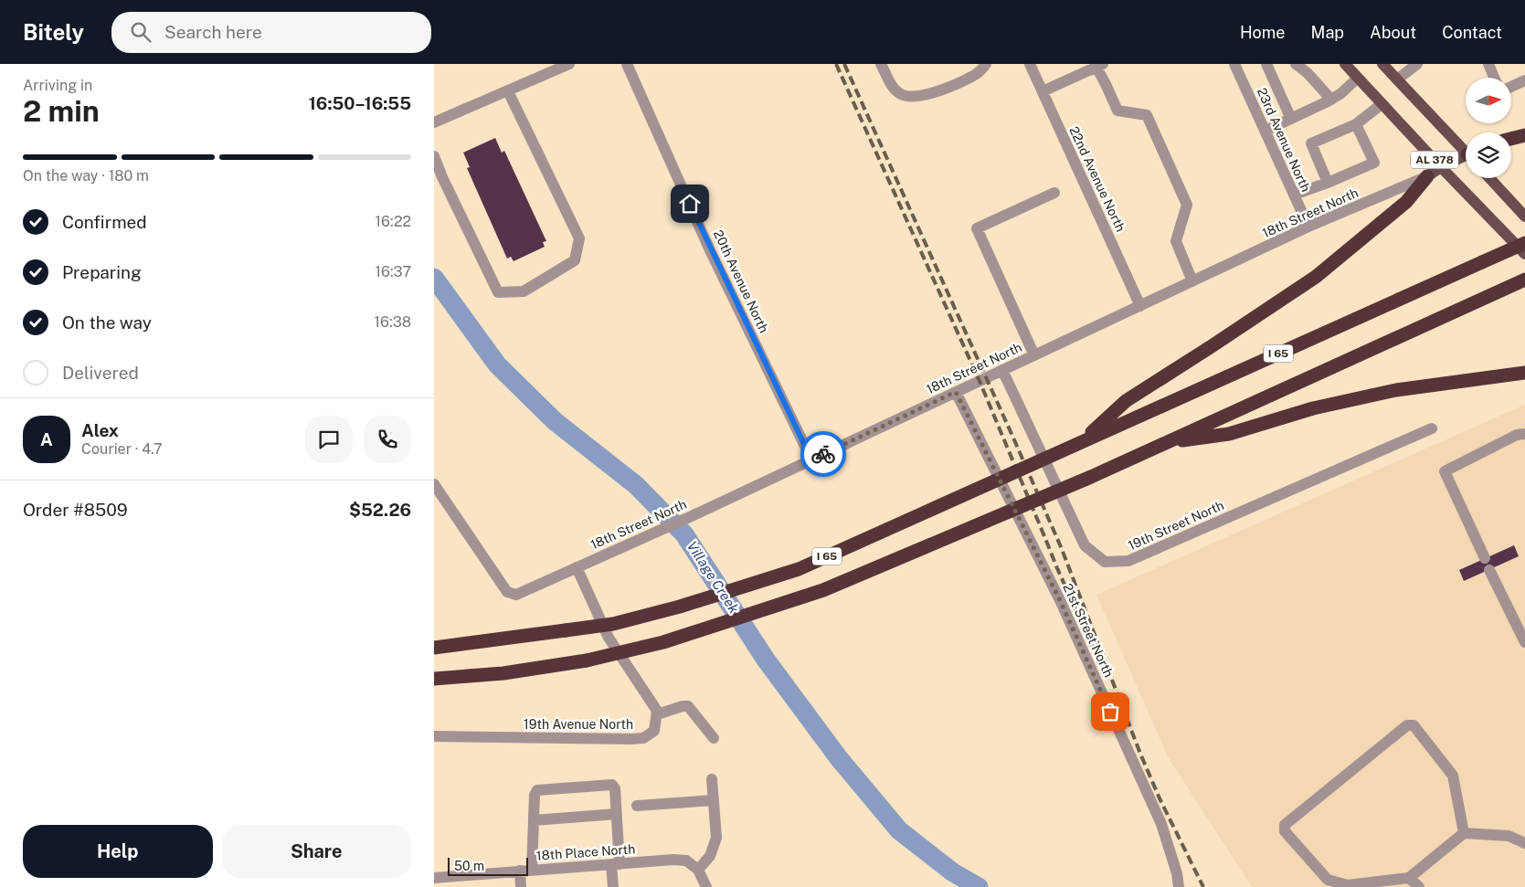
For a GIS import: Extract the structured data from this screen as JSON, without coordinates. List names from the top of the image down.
{
  "streets": {
    "highway": ["I 65"],
    "main road": ["AL 378", "18th Street North"],
    "street": [
      "23rd Avenue North",
      "22nd Avenue North",
      "20th Avenue North",
      "19th Street North",
      "21st Street North",
      "19th Avenue North",
      "18th Place North"
    ]
  },
  "crossings": [
    ["23rd Avenue North", "18th Street North"],
    ["AL 378", "18th Street North"],
    ["22nd Avenue North", "18th Street North"],
    ["18th Street North", "20th Avenue North"],
    ["18th Street North", "19th Street North"],
    ["18th Street North", "21st Street North"]
  ],
  "water": ["Village Creek"],
  "scale_bar": "50 m",
  "north": "right",
  "page": {
    "header": "Bitely",
    "search": "Search here",
    "nav": [
      "Home",
      "Map",
      "About",
      "Contact"
    ],
    "heading": ["2 min", "Arriving in", "16:50–16:55"],
    "panel": [
      "Alex",
      "Courier · 4.7",
      "Order #8509",
      "$52.26"
    ],
    "bar": "On the way · 180 m",
    "list": [
      ["Confirmed", "16:22"],
      ["Preparing", "16:37"],
      ["On the way", "16:38"],
      "Delivered"
    ],
    "round": "A",
    "buttons": ["Help", "Share"],
    "scale": "50 m"
  }
}
